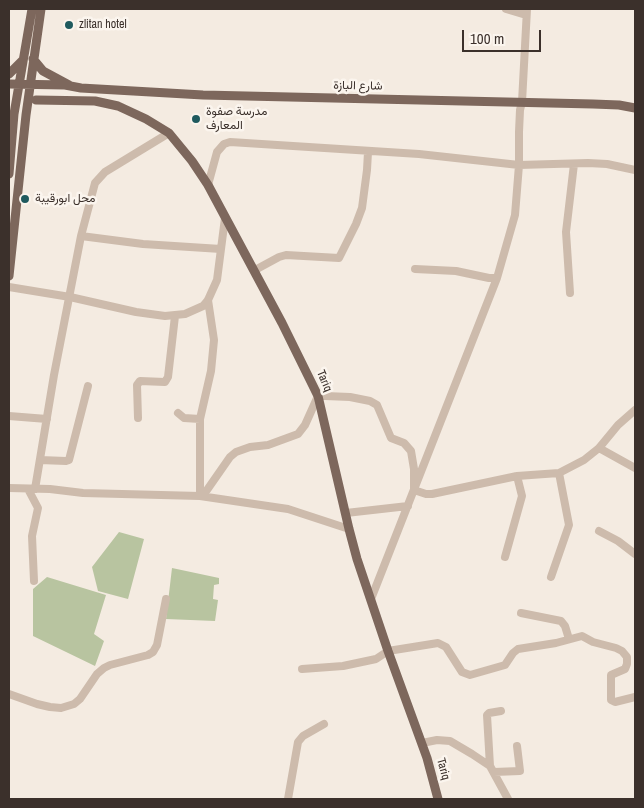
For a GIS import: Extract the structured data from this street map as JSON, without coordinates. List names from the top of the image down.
{
  "streets": {
    "main road": ["شارع البازة", "Tariq"]
  },
  "places": ["zlitan hotel", "مدرسة صفوة المعارف", "محل ابورقيبة"],
  "scale_bar": "100 m"
}
